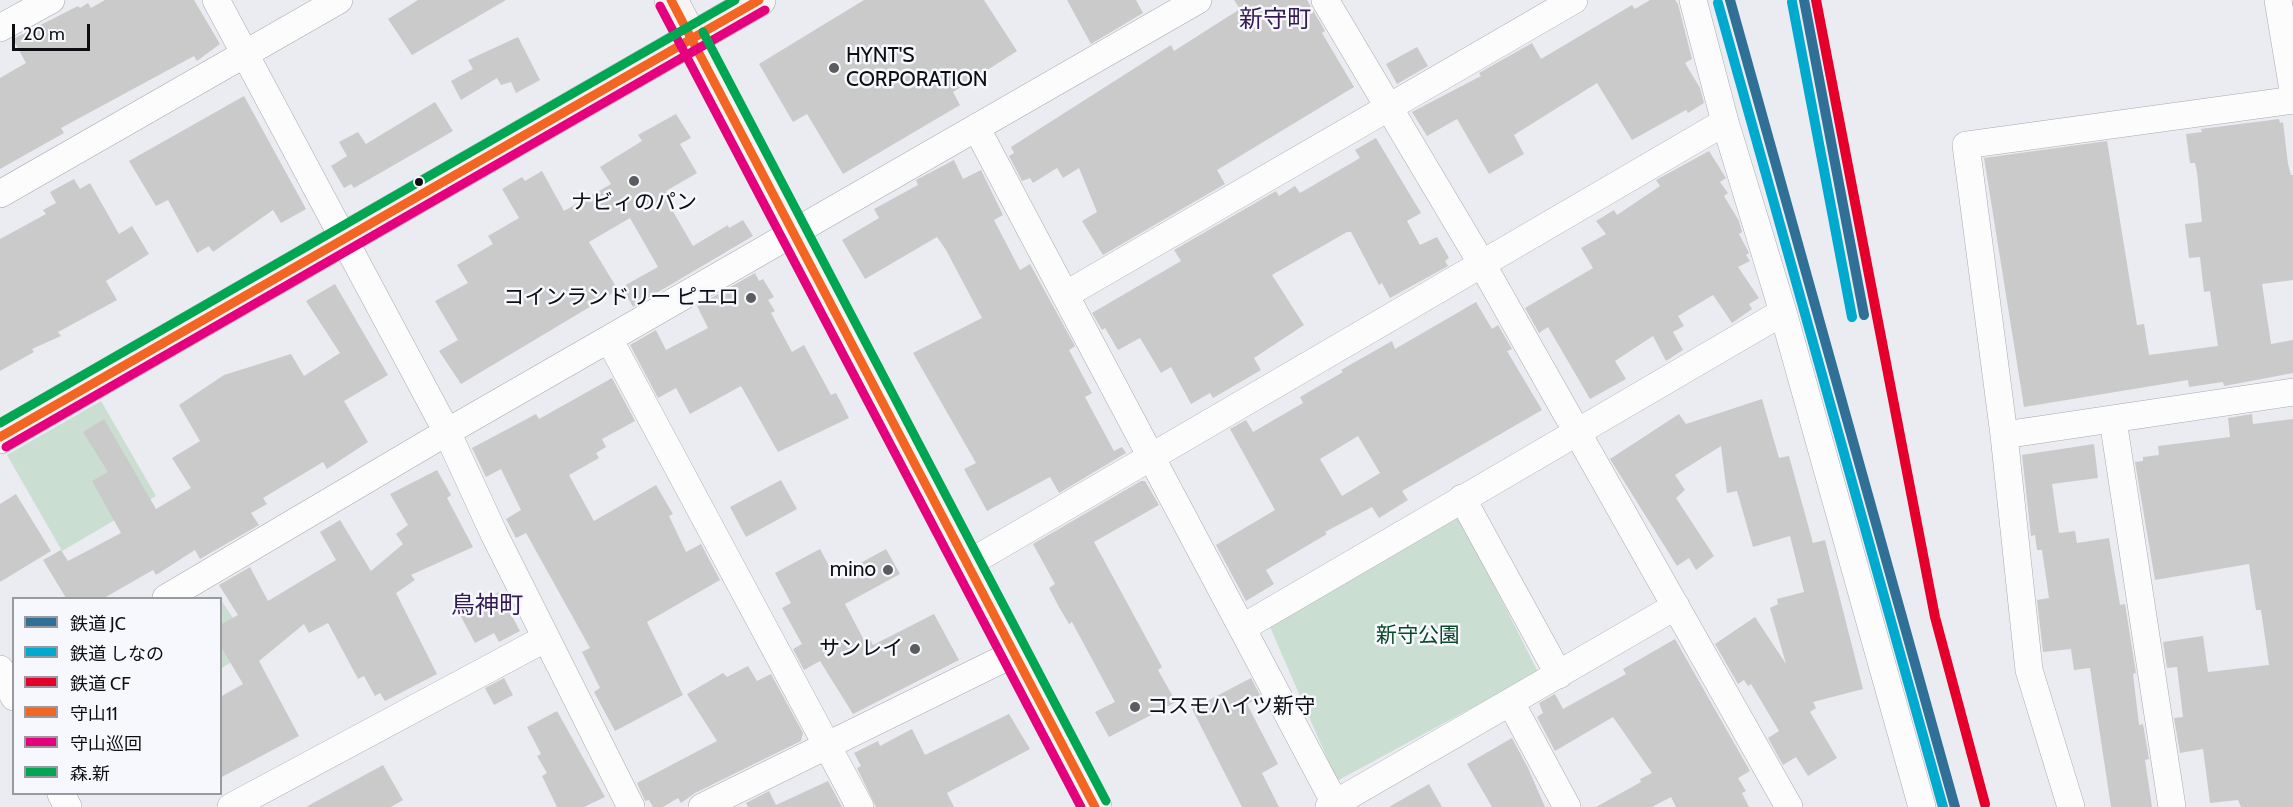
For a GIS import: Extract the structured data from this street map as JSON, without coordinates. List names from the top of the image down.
{
  "districts": ["新守町", "鳥神町"],
  "parks": ["新守公園"],
  "places": [
    "HYNT'S CORPORATION",
    "ナビィのパン",
    "コインランドリー ピエロ",
    "mino",
    "サンレイ",
    "コスモハイツ新守"
  ],
  "lines": [
    "rail line JC",
    "rail line CF",
    "transit line 守山11",
    "transit line 森.新",
    "rail line しなの",
    "transit line 守山巡回"
  ],
  "legend": [
    "鉄道 JC",
    "鉄道 しなの",
    "鉄道 CF",
    "守山11",
    "守山巡回",
    "森.新"
  ],
  "scale_bar": "20 m"
}
